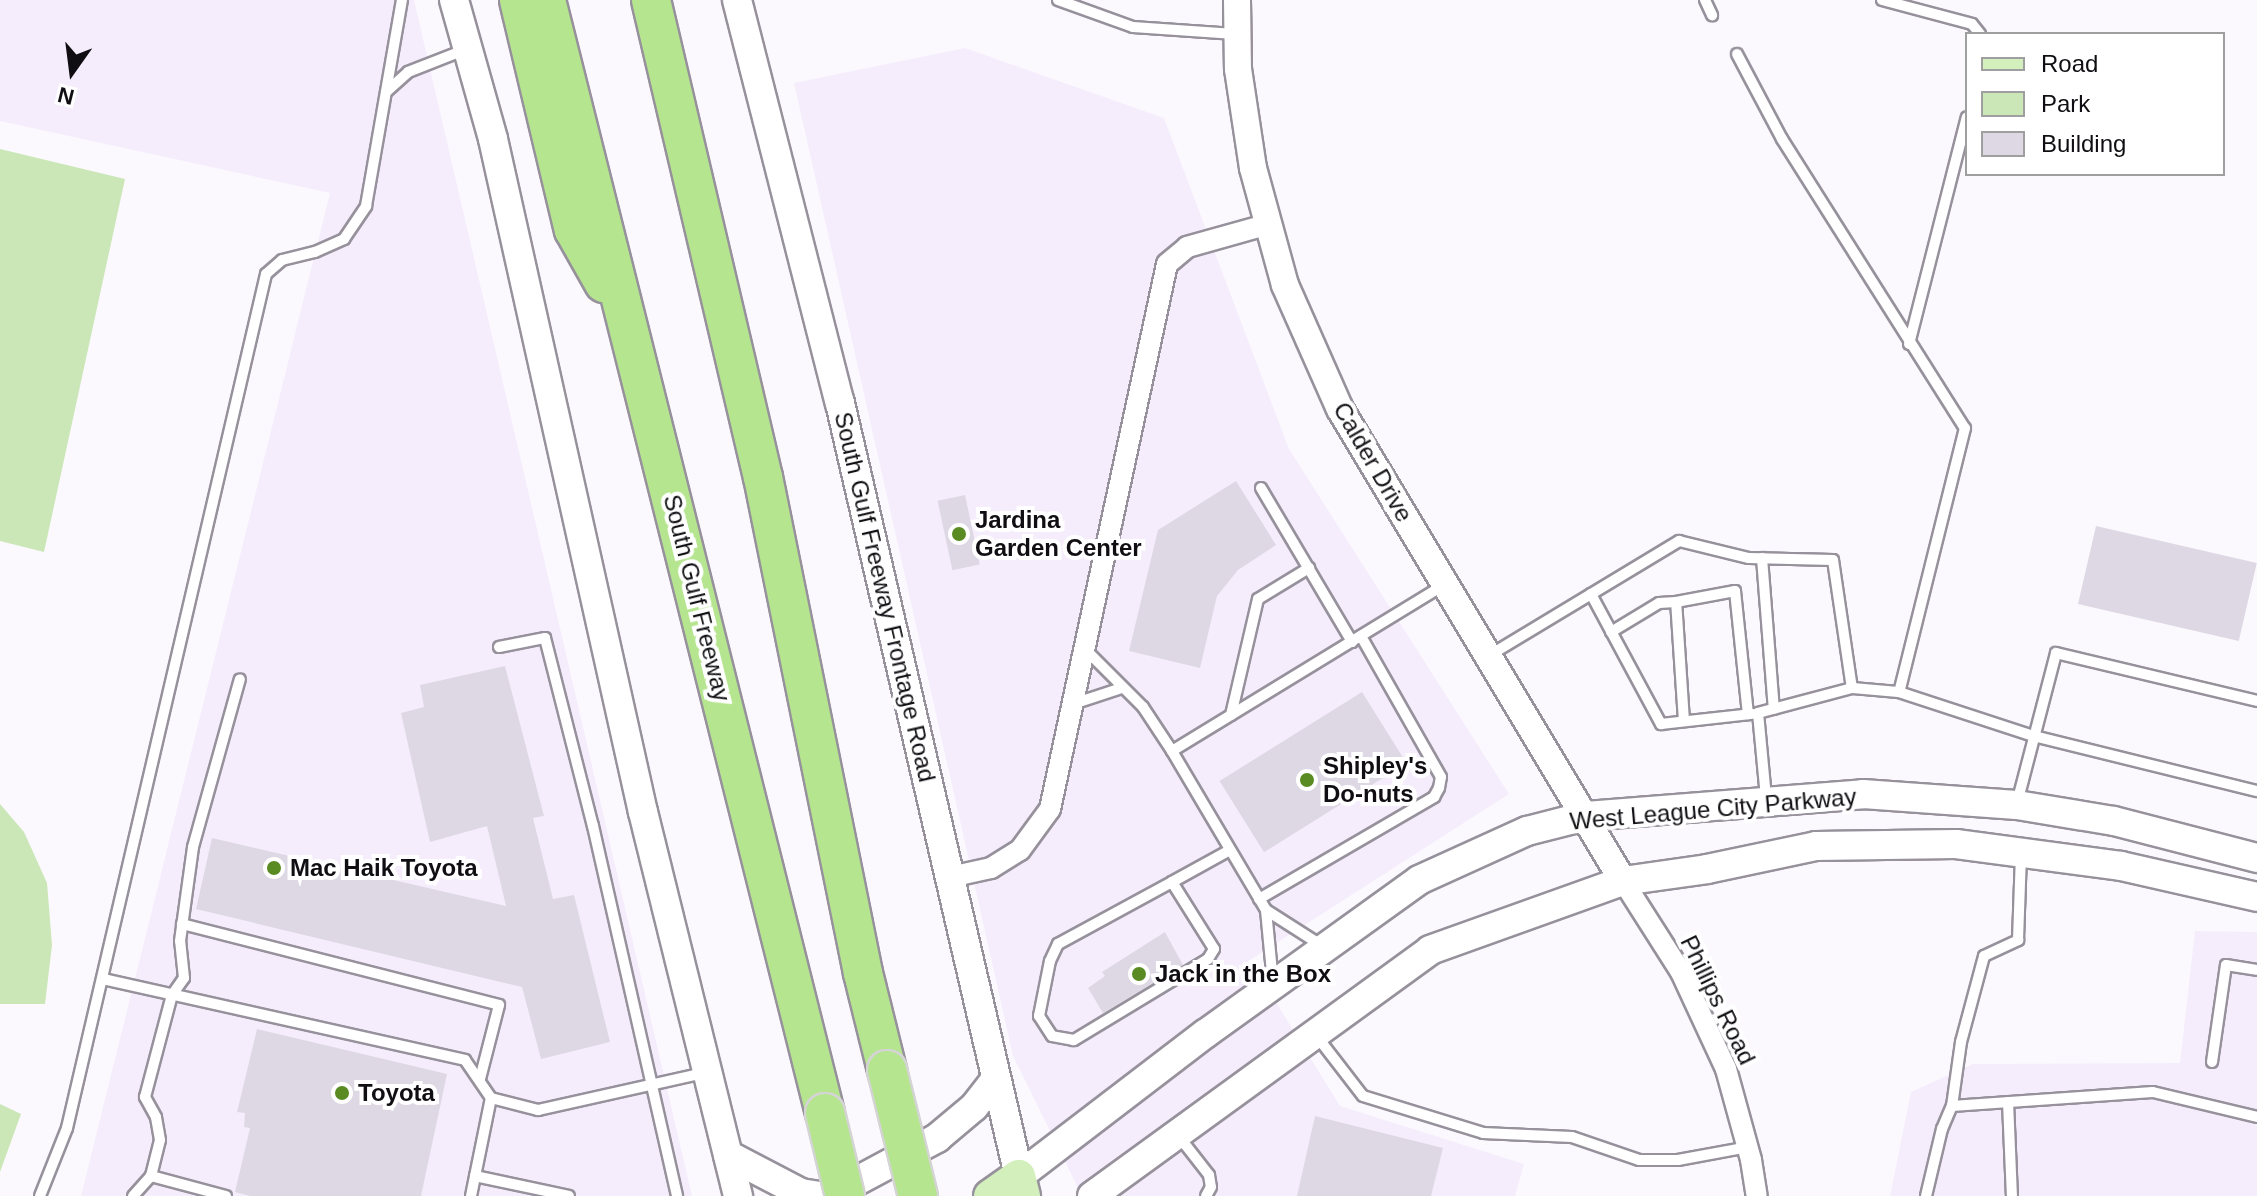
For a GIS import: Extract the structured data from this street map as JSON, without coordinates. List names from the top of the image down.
{
  "streets": {
    "highway": ["South Gulf Freeway"],
    "main road": ["South Gulf Freeway Frontage Road", "West League City Parkway"],
    "street": ["Calder Drive", "Phillips Road"]
  },
  "crossings": [
    ["Calder Drive", "West League City Parkway"],
    ["Calder Drive", "Phillips Road"],
    ["South Gulf Freeway Frontage Road", "West League City Parkway"],
    ["West League City Parkway", "Phillips Road"]
  ],
  "places": [
    "Jardina Garden Center",
    "Shipley's Do-nuts",
    "Mac Haik Toyota",
    "Jack in the Box",
    "Toyota"
  ],
  "legend": ["Road", "Park", "Building"],
  "north": "bottom"
}
